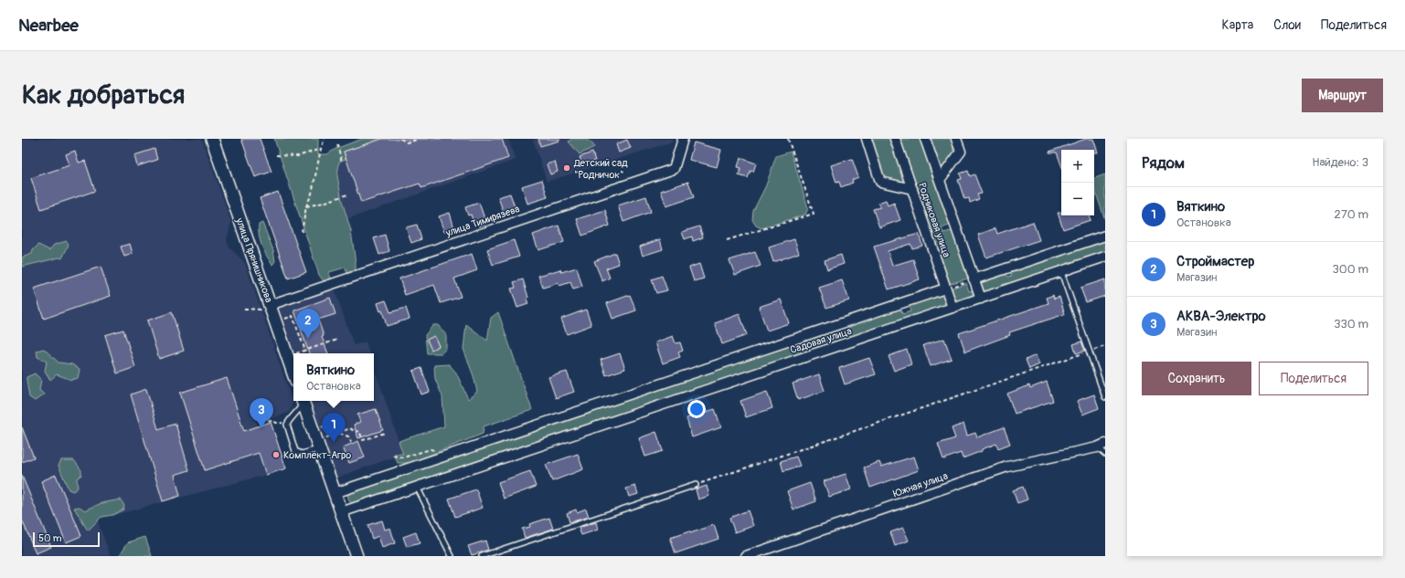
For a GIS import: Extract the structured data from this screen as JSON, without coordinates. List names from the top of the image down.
{
  "streets": {
    "street": [
      "Родниковая улица",
      "улица Тимирязева",
      "улица Прянишникова",
      "Садовая улица",
      "Южная улица"
    ]
  },
  "crossings": [
    ["Родниковая улица", "Садовая улица"],
    ["улица Тимирязева", "улица Прянишникова"]
  ],
  "places": ["Детский сад \"Родничок\"", "Комплект-Агро"],
  "scale_bar": "50 m",
  "page": {
    "header": "Nearbee",
    "nav": ["Карта", "Слои", "Поделиться"],
    "buttons": [
      "Маршрут",
      ["Сохранить", "Поделиться"]
    ],
    "title": "Как добраться",
    "heading": ["Рядом", "Найдено: 3"],
    "map_buttons": ["+", "−"],
    "list": [
      {
        "mark": "1",
        "name": "Вяткино",
        "note": "Остановка",
        "value": "270 m"
      },
      {
        "mark": "2",
        "name": "Строймастер",
        "note": "Магазин",
        "value": "300 m"
      },
      {
        "mark": "3",
        "name": "АКВА-Электро",
        "note": "Магазин",
        "value": "330 m"
      }
    ],
    "pins": ["2", "3", "1"],
    "popup": ["Вяткино", "Остановка"],
    "scale": "50 m"
  }
}
